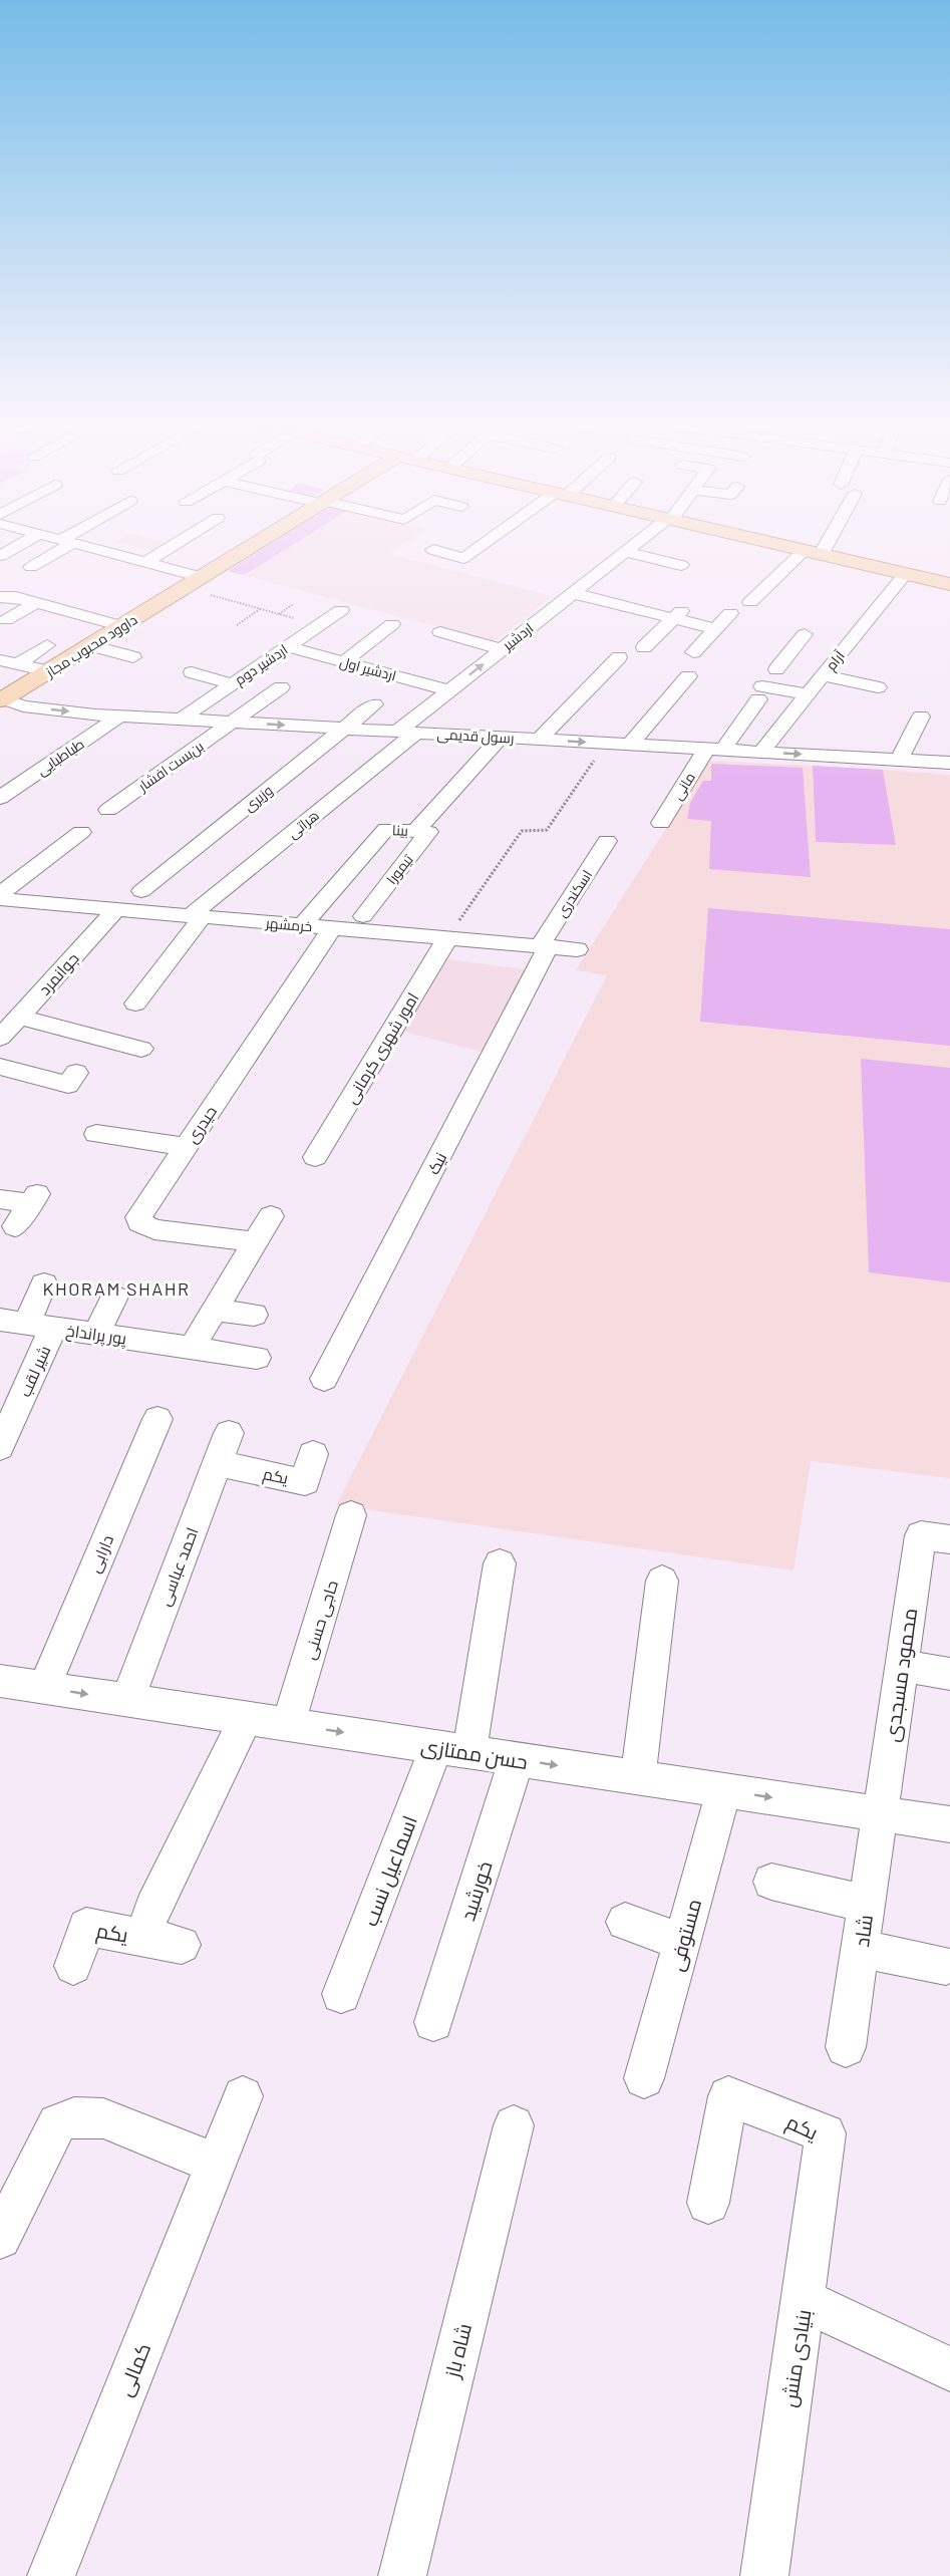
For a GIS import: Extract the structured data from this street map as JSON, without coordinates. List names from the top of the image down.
{
  "streets": {
    "main road": ["داوود محبوب مجاز"],
    "street": [
      "اردشیر",
      "آرام",
      "اردشیر دوم",
      "اردشیر اول",
      "رسول قدیمی",
      "طباطبایی",
      "بن‌بست افشار",
      "مانی",
      "وزیری",
      "هراتی",
      "بینا",
      "تیمورا",
      "اسکندری",
      "خرمشهر",
      "جوانمرد",
      "امور شهری کرمانی",
      "حیدری",
      "نیک",
      "پور پرانداخ",
      "شیر لقب",
      "یکم",
      "دارابی",
      "احمد عباسی",
      "حاجی حسنی",
      "محمود مسجدی",
      "حسن ممتازی",
      "اسماعیل نسب",
      "خورشید",
      "شاد",
      "مستوفی",
      "شاه باز",
      "بنیادی منش",
      "کمالی"
    ]
  },
  "crossings": [
    ["اردشیر", "اردشیر اول"],
    ["اردشیر", "رسول قدیمی"],
    ["اردشیر", "هراتی"],
    ["داوود محبوب مجاز", "رسول قدیمی"],
    ["آرام", "مانی"],
    ["اردشیر دوم", "اردشیر اول"],
    ["اردشیر دوم", "رسول قدیمی"],
    ["رسول قدیمی", "طباطبایی"],
    ["رسول قدیمی", "بن‌بست افشار"],
    ["رسول قدیمی", "مانی"],
    ["رسول قدیمی", "وزیری"],
    ["رسول قدیمی", "هراتی"],
    ["رسول قدیمی", "بینا"],
    ["هراتی", "خرمشهر"],
    ["بینا", "تیمورا"],
    ["بینا", "خرمشهر"],
    ["اسکندری", "خرمشهر"],
    ["اسکندری", "نیک"],
    ["خرمشهر", "جوانمرد"],
    ["خرمشهر", "امور شهری کرمانی"],
    ["خرمشهر", "حیدری"],
    ["خرمشهر", "نیک"],
    ["پور پرانداخ", "شیر لقب"],
    ["یکم", "احمد عباسی"],
    ["یکم", "بنیادی منش"],
    ["دارابی", "حسن ممتازی"],
    ["احمد عباسی", "حسن ممتازی"],
    ["حاجی حسنی", "حسن ممتازی"],
    ["محمود مسجدی", "حسن ممتازی"],
    ["محمود مسجدی", "شاد"],
    ["حسن ممتازی", "اسماعیل نسب"],
    ["حسن ممتازی", "خورشید"],
    ["حسن ممتازی", "شاد"],
    ["حسن ممتازی", "مستوفی"]
  ],
  "one_way": ["حسن ممتازی"],
  "districts": ["KHORAM SHAHR"]
}
